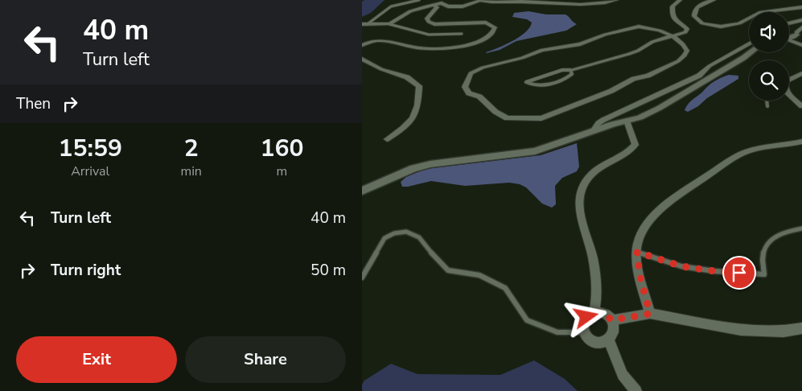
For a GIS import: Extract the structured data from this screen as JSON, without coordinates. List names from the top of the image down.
{
  "page": {
    "turn": ["40 m", "Turn left"],
    "then": "Then",
    "eta": [
      "15:59",
      "Arrival",
      "2",
      "min",
      "160",
      "m"
    ],
    "list": [
      {
        "name": "Turn left",
        "value": "40 m"
      },
      {
        "name": "Turn right",
        "value": "50 m"
      }
    ],
    "buttons": ["Exit", "Share"]
  }
}
